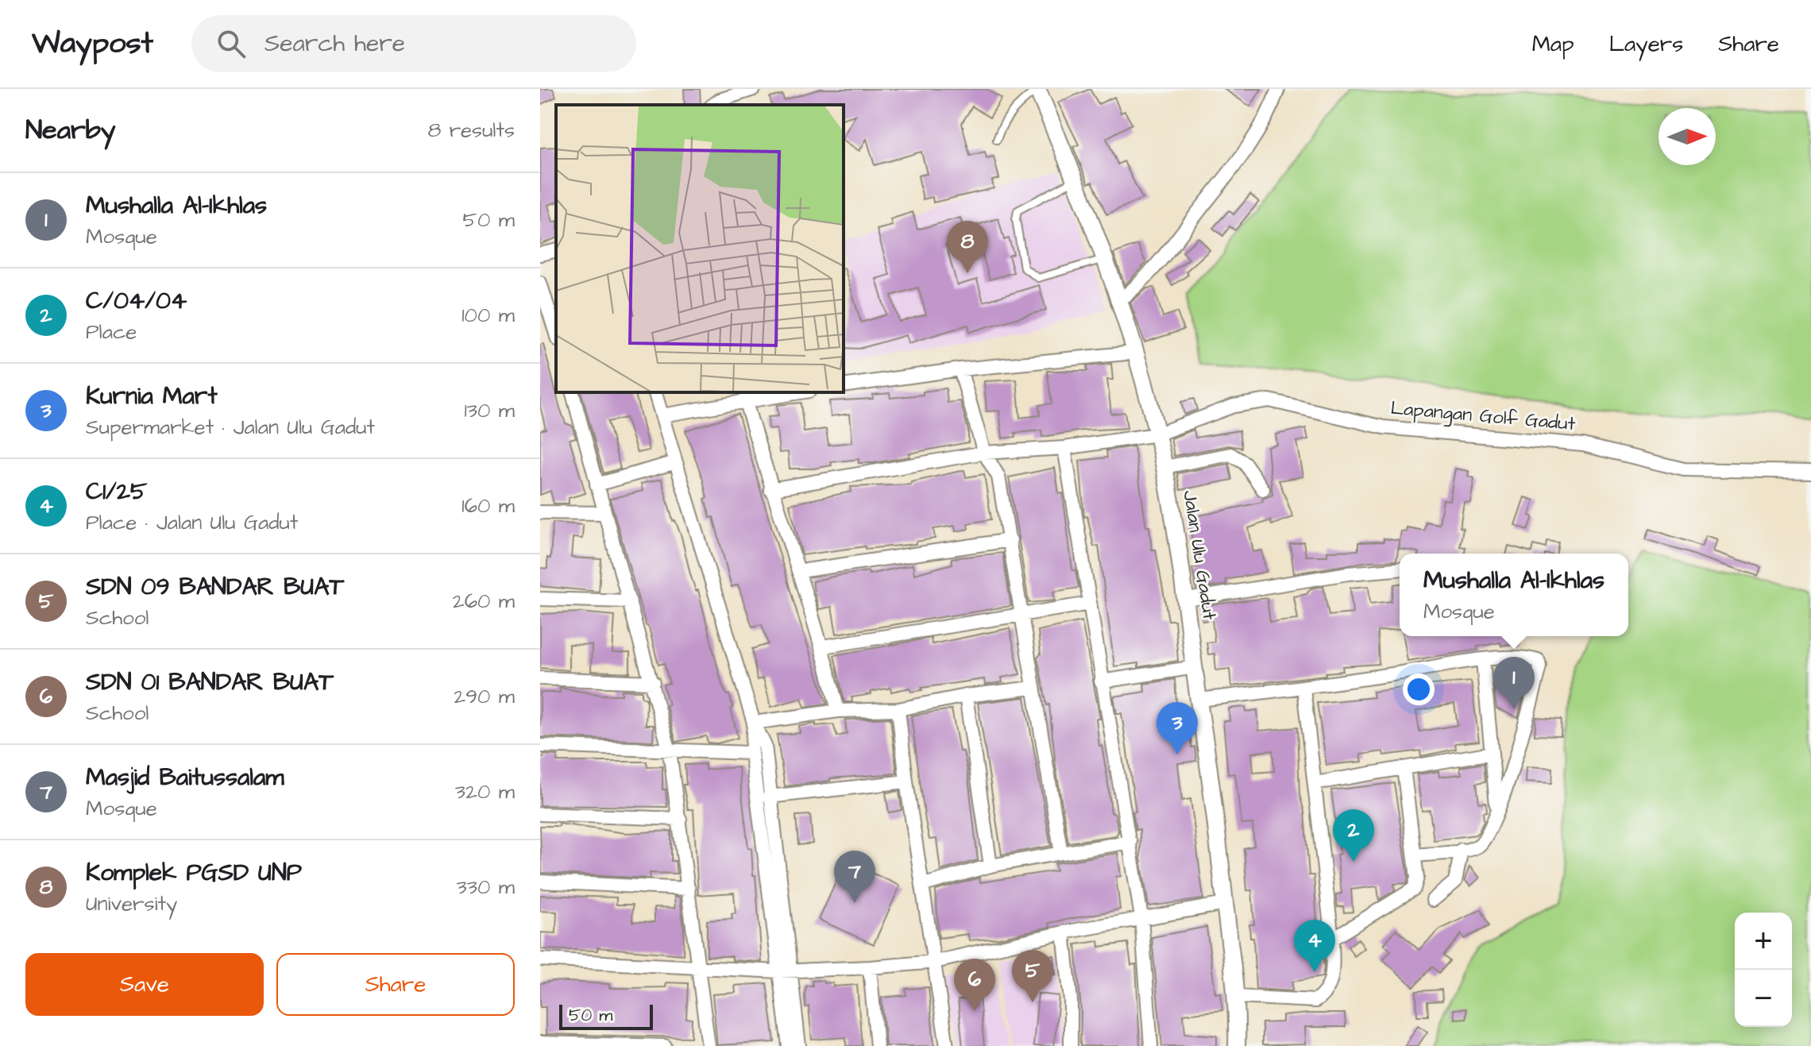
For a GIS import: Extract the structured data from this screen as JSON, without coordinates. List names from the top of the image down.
{
  "streets": {
    "street": ["Lapangan Golf Gadut", "Jalan Ulu Gadut"]
  },
  "crossings": [
    ["Lapangan Golf Gadut", "Jalan Ulu Gadut"]
  ],
  "scale_bar": "50 m",
  "north": "right",
  "page": {
    "header": "Waypost",
    "search": "Search here",
    "nav": ["Map", "Layers", "Share"],
    "heading": ["Nearby", "8 results"],
    "list": [
      {
        "mark": "1",
        "name": "Mushalla Al-Ikhlas",
        "note": "Mosque",
        "value": "50 m"
      },
      {
        "mark": "2",
        "name": "C/04/04",
        "note": "Place",
        "value": "100 m"
      },
      {
        "mark": "3",
        "name": "Kurnia Mart",
        "note": "Supermarket · Jalan Ulu Gadut",
        "value": "130 m"
      },
      {
        "mark": "4",
        "name": "C1/25",
        "note": "Place · Jalan Ulu Gadut",
        "value": "160 m"
      },
      {
        "mark": "5",
        "name": "SDN 09 BANDAR BUAT",
        "note": "School",
        "value": "260 m"
      },
      {
        "mark": "6",
        "name": "SDN 01 BANDAR BUAT",
        "note": "School",
        "value": "290 m"
      },
      {
        "mark": "7",
        "name": "Masjid Baitussalam",
        "note": "Mosque",
        "value": "320 m"
      },
      {
        "mark": "8",
        "name": "Komplek PGSD UNP",
        "note": "University",
        "value": "330 m"
      }
    ],
    "pins": [
      "8",
      "1",
      "3",
      "2",
      "7",
      "4",
      "5",
      "6"
    ],
    "popup": ["Mushalla Al-Ikhlas", "Mosque"],
    "map_buttons": ["+", "−"],
    "buttons": ["Save", "Share"],
    "scale": "50 m"
  }
}
